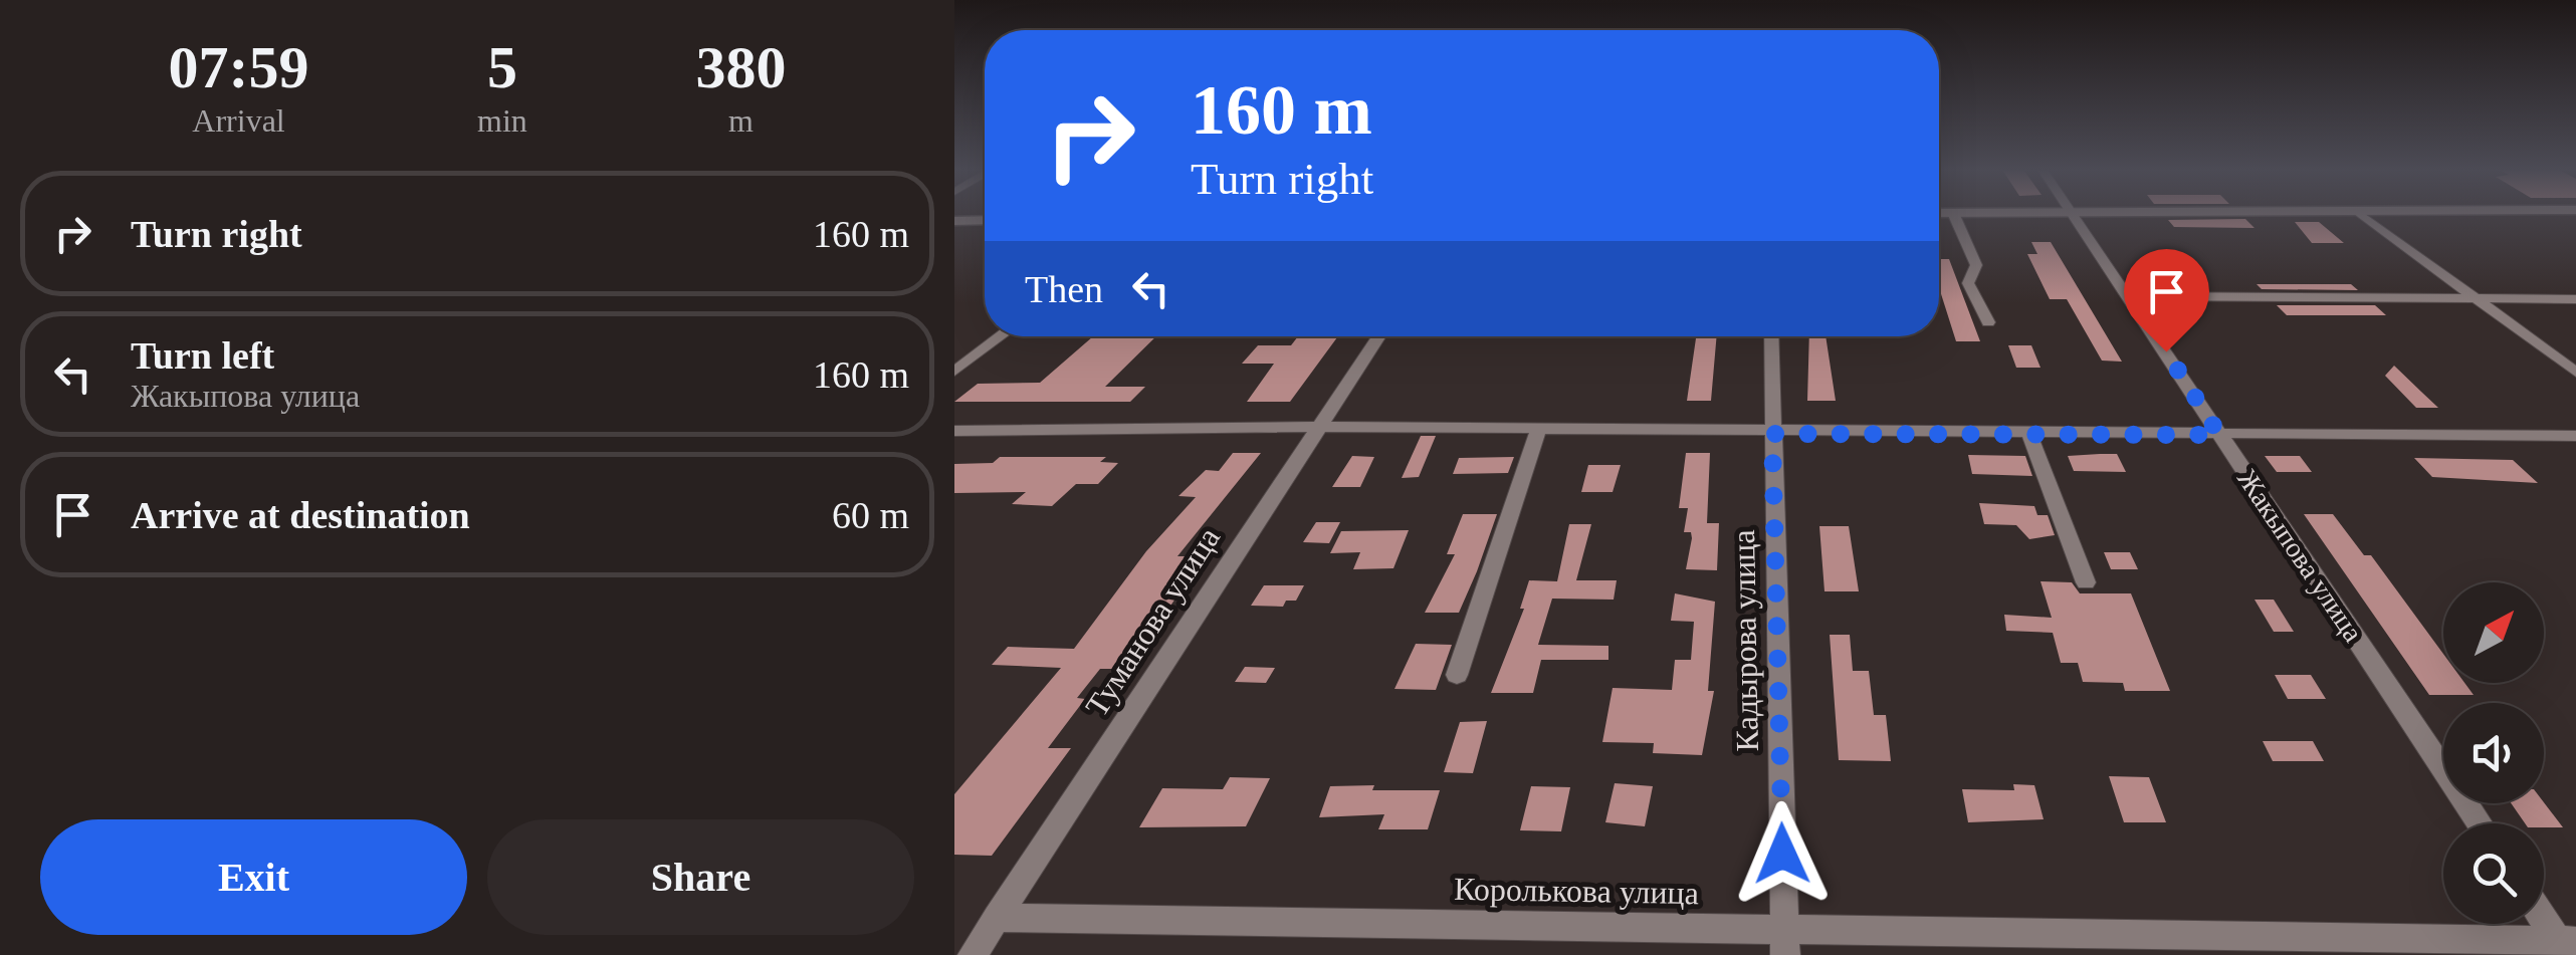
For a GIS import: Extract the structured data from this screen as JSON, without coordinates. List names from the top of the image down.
{
  "streets": {
    "street": [
      "Жакыпова улица",
      "Туманова улица",
      "Кадырова улица",
      "Королькова улица"
    ]
  },
  "crossings": [
    ["Туманова улица", "Королькова улица"],
    ["Кадырова улица", "Королькова улица"]
  ],
  "north": "top right",
  "page": {
    "eta": [
      "07:59",
      "Arrival",
      "5",
      "min",
      "380",
      "m"
    ],
    "turn": ["160 m", "Turn right"],
    "list": [
      {
        "name": "Turn right",
        "value": "160 m"
      },
      {
        "name": "Turn left",
        "note": "Жакыпова улица",
        "value": "160 m"
      },
      {
        "name": "Arrive at destination",
        "value": "60 m"
      }
    ],
    "then": "Then",
    "buttons": ["Exit", "Share"]
  }
}
